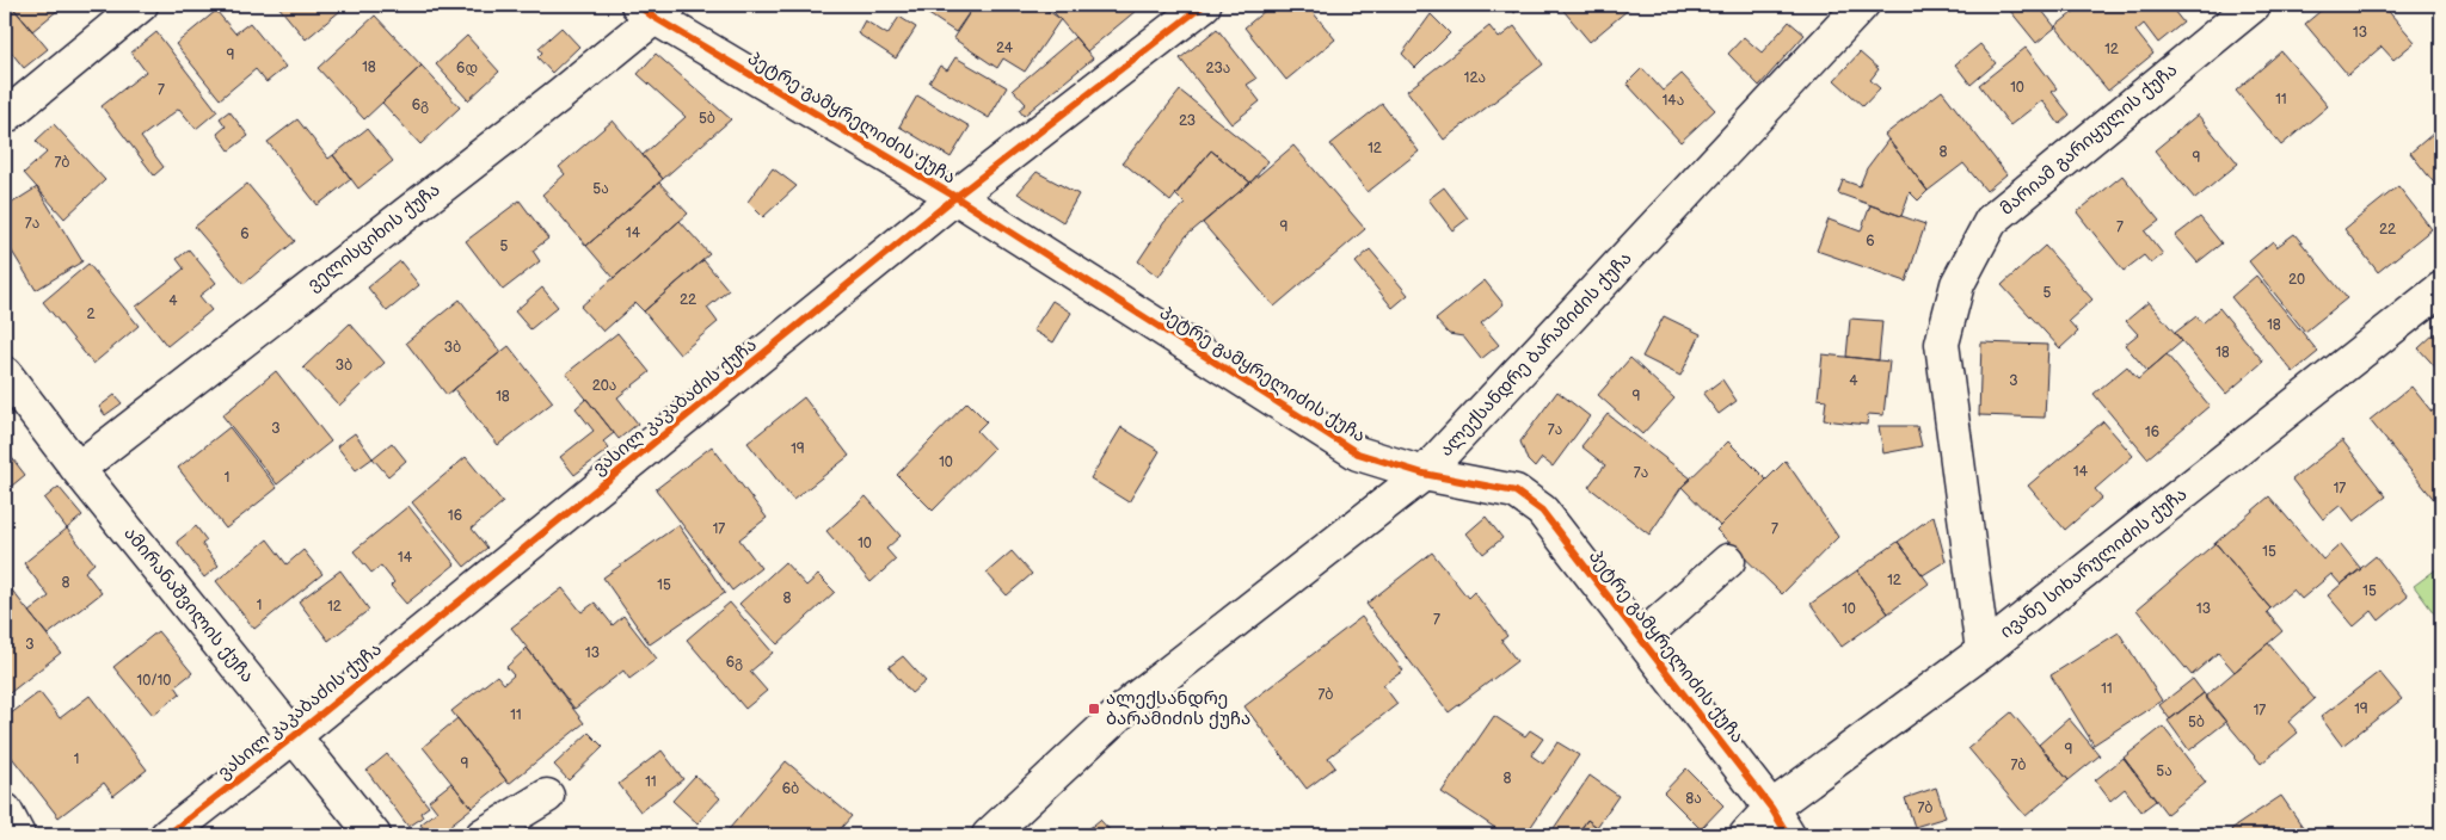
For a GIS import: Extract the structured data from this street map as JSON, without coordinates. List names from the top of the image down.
{
  "streets": {
    "street": [
      "პეტრე გამყრელიძის ქუჩა",
      "მარიამ გარიყულის ქუჩა",
      "ველისციხის ქუჩა",
      "ალექსანდრე ბარამიძის ქუჩა",
      "ვასილ კაკაბაძის ქუჩა",
      "ივანე სიხარულიძის ქუჩა",
      "ამირანაშვილის ქუჩა"
    ]
  },
  "crossings": [
    ["პეტრე გამყრელიძის ქუჩა", "ველისციხის ქუჩა"],
    ["პეტრე გამყრელიძის ქუჩა", "ალექსანდრე ბარამიძის ქუჩა"],
    ["პეტრე გამყრელიძის ქუჩა", "ვასილ კაკაბაძის ქუჩა"],
    ["პეტრე გამყრელიძის ქუჩა", "ივანე სიხარულიძის ქუჩა"],
    ["მარიამ გარიყულის ქუჩა", "ივანე სიხარულიძის ქუჩა"],
    ["ველისციხის ქუჩა", "ამირანაშვილის ქუჩა"],
    ["ვასილ კაკაბაძის ქუჩა", "ამირანაშვილის ქუჩა"]
  ],
  "places": {
    "transit": ["ალექსანდრე ბარამიძის ქუჩა"]
  },
  "house_numbers": [
    "13",
    "24",
    "12",
    "9",
    "18",
    "6დ",
    "23ა",
    "12ა",
    "10",
    "7",
    "11",
    "14ა",
    "6გ",
    "5ბ",
    "23",
    "12",
    "8",
    "9",
    "7ბ",
    "5ა",
    "7ა",
    "9",
    "7",
    "22",
    "14",
    "6",
    "6",
    "5",
    "20",
    "5",
    "22",
    "4",
    "2",
    "18",
    "3ბ",
    "18",
    "3ბ",
    "4",
    "3",
    "20ა",
    "18",
    "9",
    "3",
    "7ა",
    "16",
    "19",
    "10",
    "14",
    "7ა",
    "1",
    "17",
    "16",
    "17",
    "7",
    "10",
    "15",
    "14",
    "12",
    "8",
    "15",
    "15",
    "8",
    "1",
    "12",
    "10",
    "13",
    "7",
    "3",
    "13",
    "6გ",
    "10/10",
    "11",
    "7ბ",
    "19",
    "17",
    "11",
    "5ბ",
    "9",
    "1",
    "9",
    "7ბ",
    "5ა",
    "8",
    "11",
    "6ბ",
    "8ა",
    "7ბ"
  ]
}
